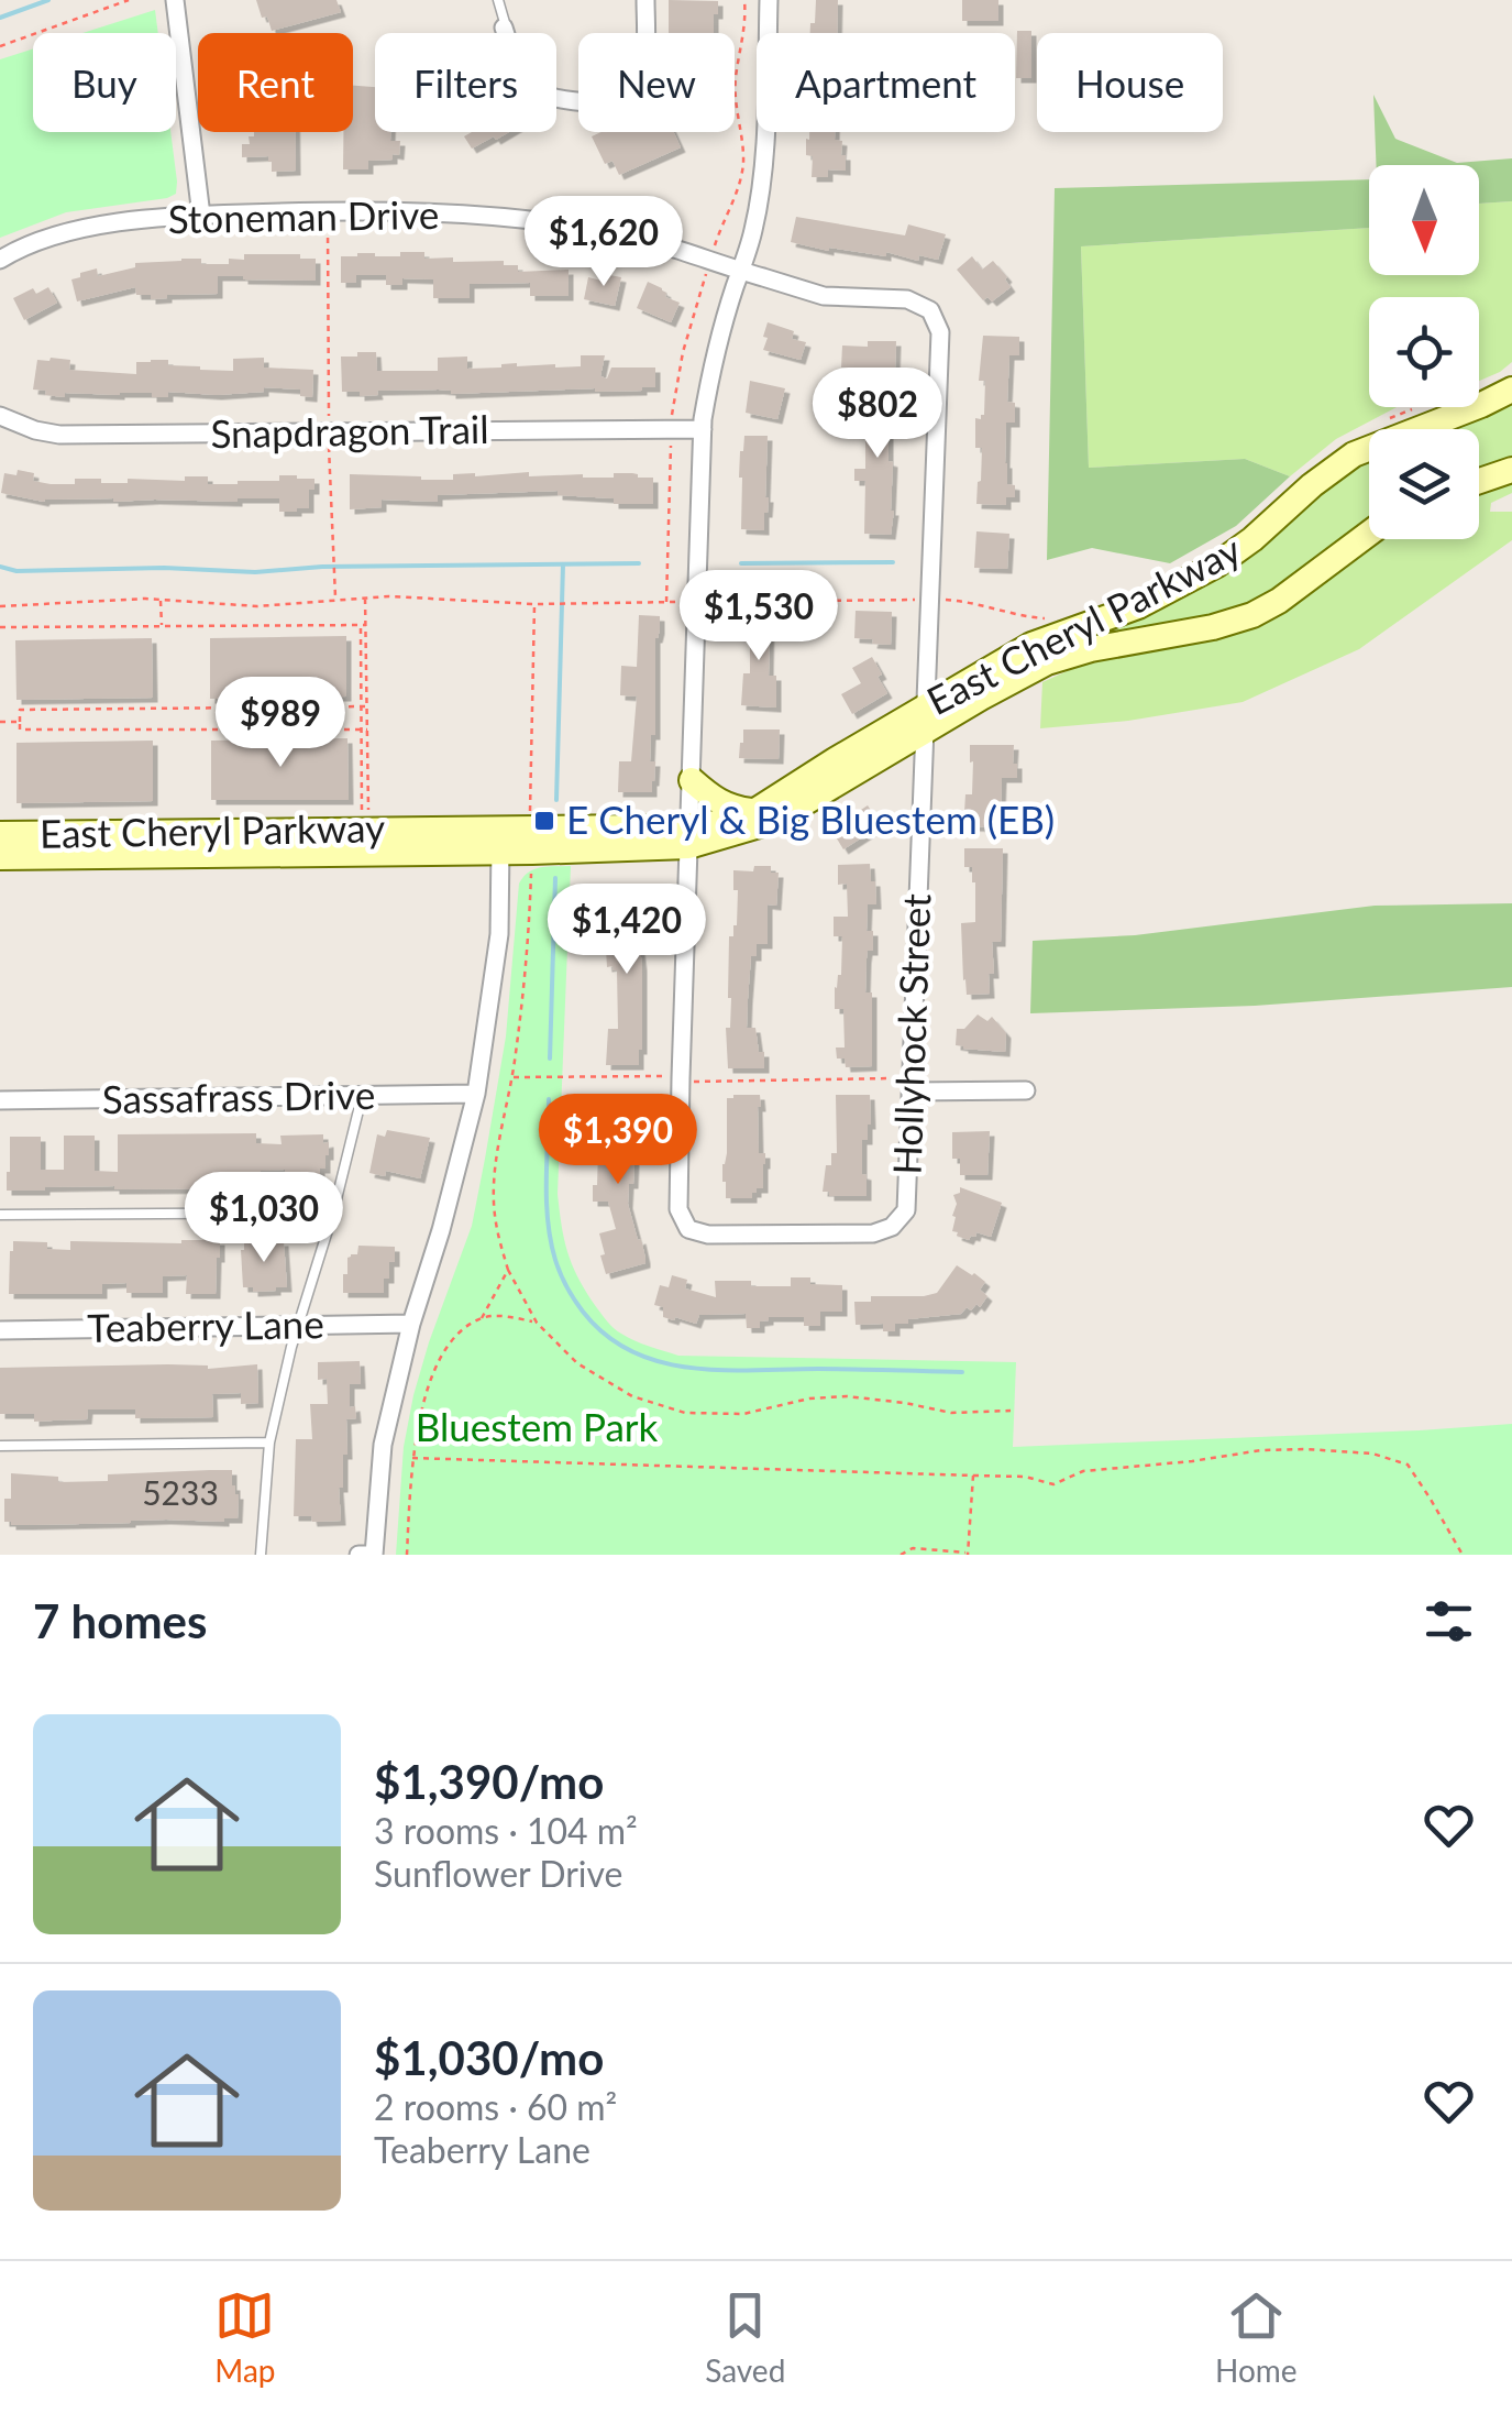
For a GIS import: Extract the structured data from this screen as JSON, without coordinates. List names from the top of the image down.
{
  "streets": {
    "street": [
      "Stoneman Drive",
      "Snapdragon Trail",
      "East Cheryl Parkway",
      "Hollyhock Street",
      "Sassafrass Drive",
      "Teaberry Lane"
    ]
  },
  "crossings": [
    ["Stoneman Drive", "Hollyhock Street"],
    ["East Cheryl Parkway", "Hollyhock Street"]
  ],
  "parks": ["Bluestem Park"],
  "places": {
    "transit": ["E Cheryl & Big Bluestem (EB)"]
  },
  "house_numbers": ["5233"],
  "north": "bottom",
  "page": {
    "chip": [
      "Buy",
      "Rent",
      "Filters",
      "New",
      "Apartment",
      "House"
    ],
    "price": [
      "$1,620",
      "$802",
      "$1,530",
      "$989",
      "$1,420",
      "$1,390",
      "$1,030"
    ],
    "heading": "7 homes",
    "list": [
      {
        "name": "$1,390/mo",
        "note": "3 rooms · 104 m² · Sunflower Drive"
      },
      {
        "name": "$1,030/mo",
        "note": "2 rooms · 60 m² · Teaberry Lane"
      }
    ],
    "tabs": ["Map", "Saved", "Home"]
  }
}
